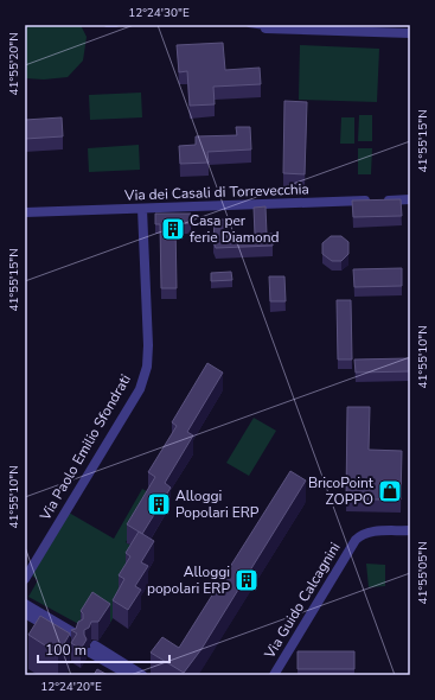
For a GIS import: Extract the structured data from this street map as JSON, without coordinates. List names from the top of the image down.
{
  "streets": {
    "street": ["Via dei Casali di Torrevecchia", "Via Paolo Emilio Sfondrati", "Via Guido Calcagnini"]
  },
  "crossings": [
    ["Via dei Casali di Torrevecchia", "Via Paolo Emilio Sfondrati"]
  ],
  "places": {
    "building": ["Casa per ferie Diamond", "Alloggi Popolari ERP", "Alloggi popolari ERP"],
    "shop": ["BricoPoint ZOPPO"]
  },
  "scale_bar": "100 m",
  "coordinates": [
    "12°24'30\"E",
    "41°55'20\"N",
    "41°55'15\"N",
    "41°55'10\"N",
    "41°55'05\"N",
    "12°24'20\"E"
  ]
}
